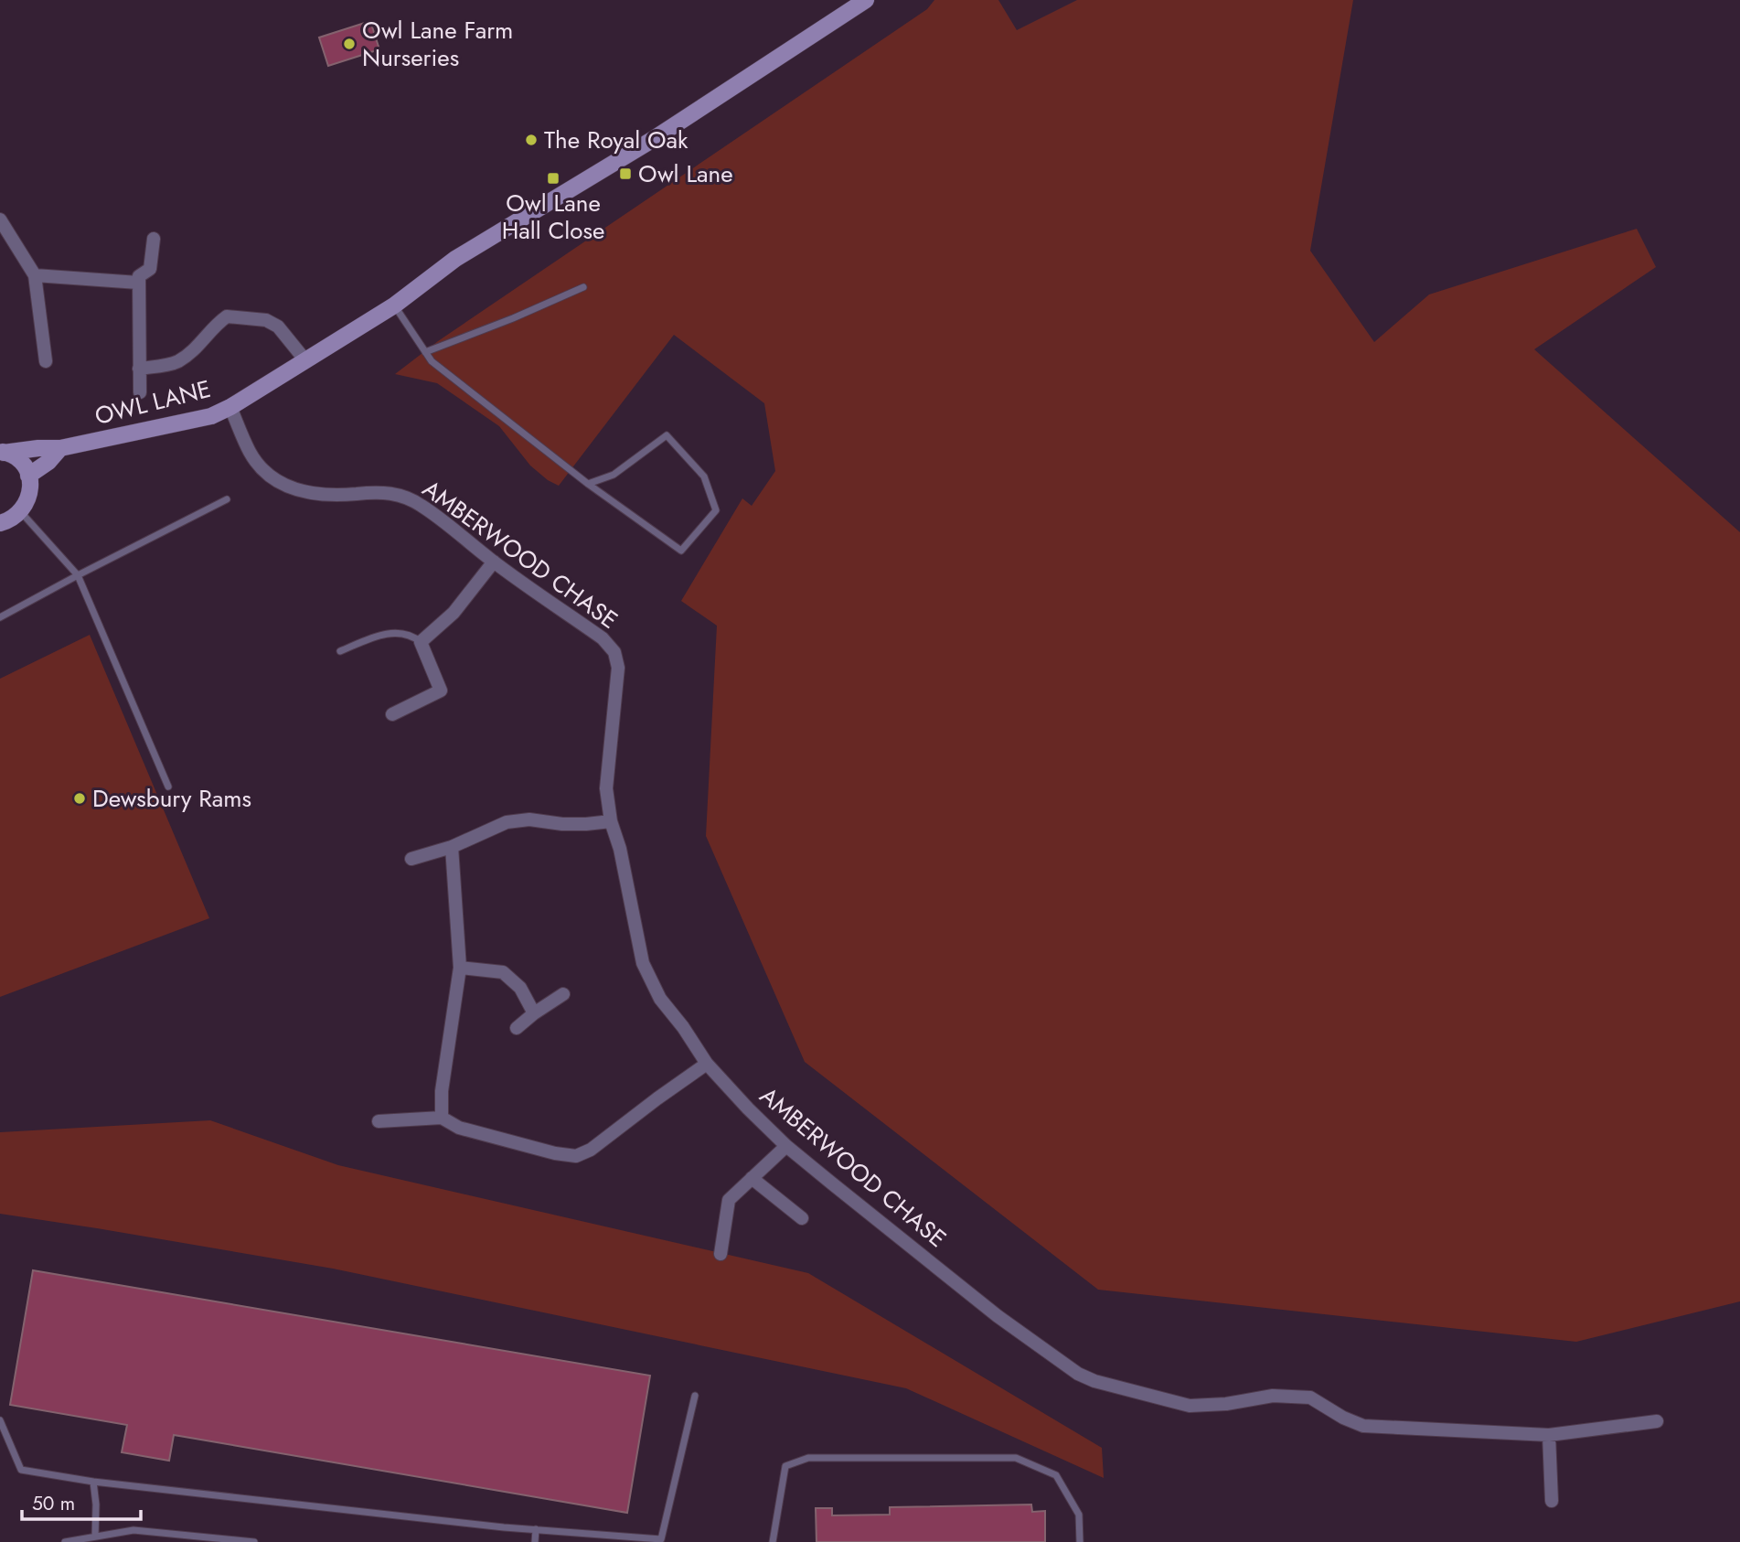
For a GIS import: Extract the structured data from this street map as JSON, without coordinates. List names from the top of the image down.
{
  "streets": {
    "main road": ["OWL LANE"],
    "street": ["AMBERWOOD CHASE"]
  },
  "crossings": [
    ["OWL LANE", "AMBERWOOD CHASE"]
  ],
  "places": {
    "other": ["Owl Lane Farm Nurseries", "The Royal Oak", "Dewsbury Rams"],
    "transit": ["Owl Lane", "Owl Lane Hall Close"]
  },
  "scale_bar": "50 m"
}
